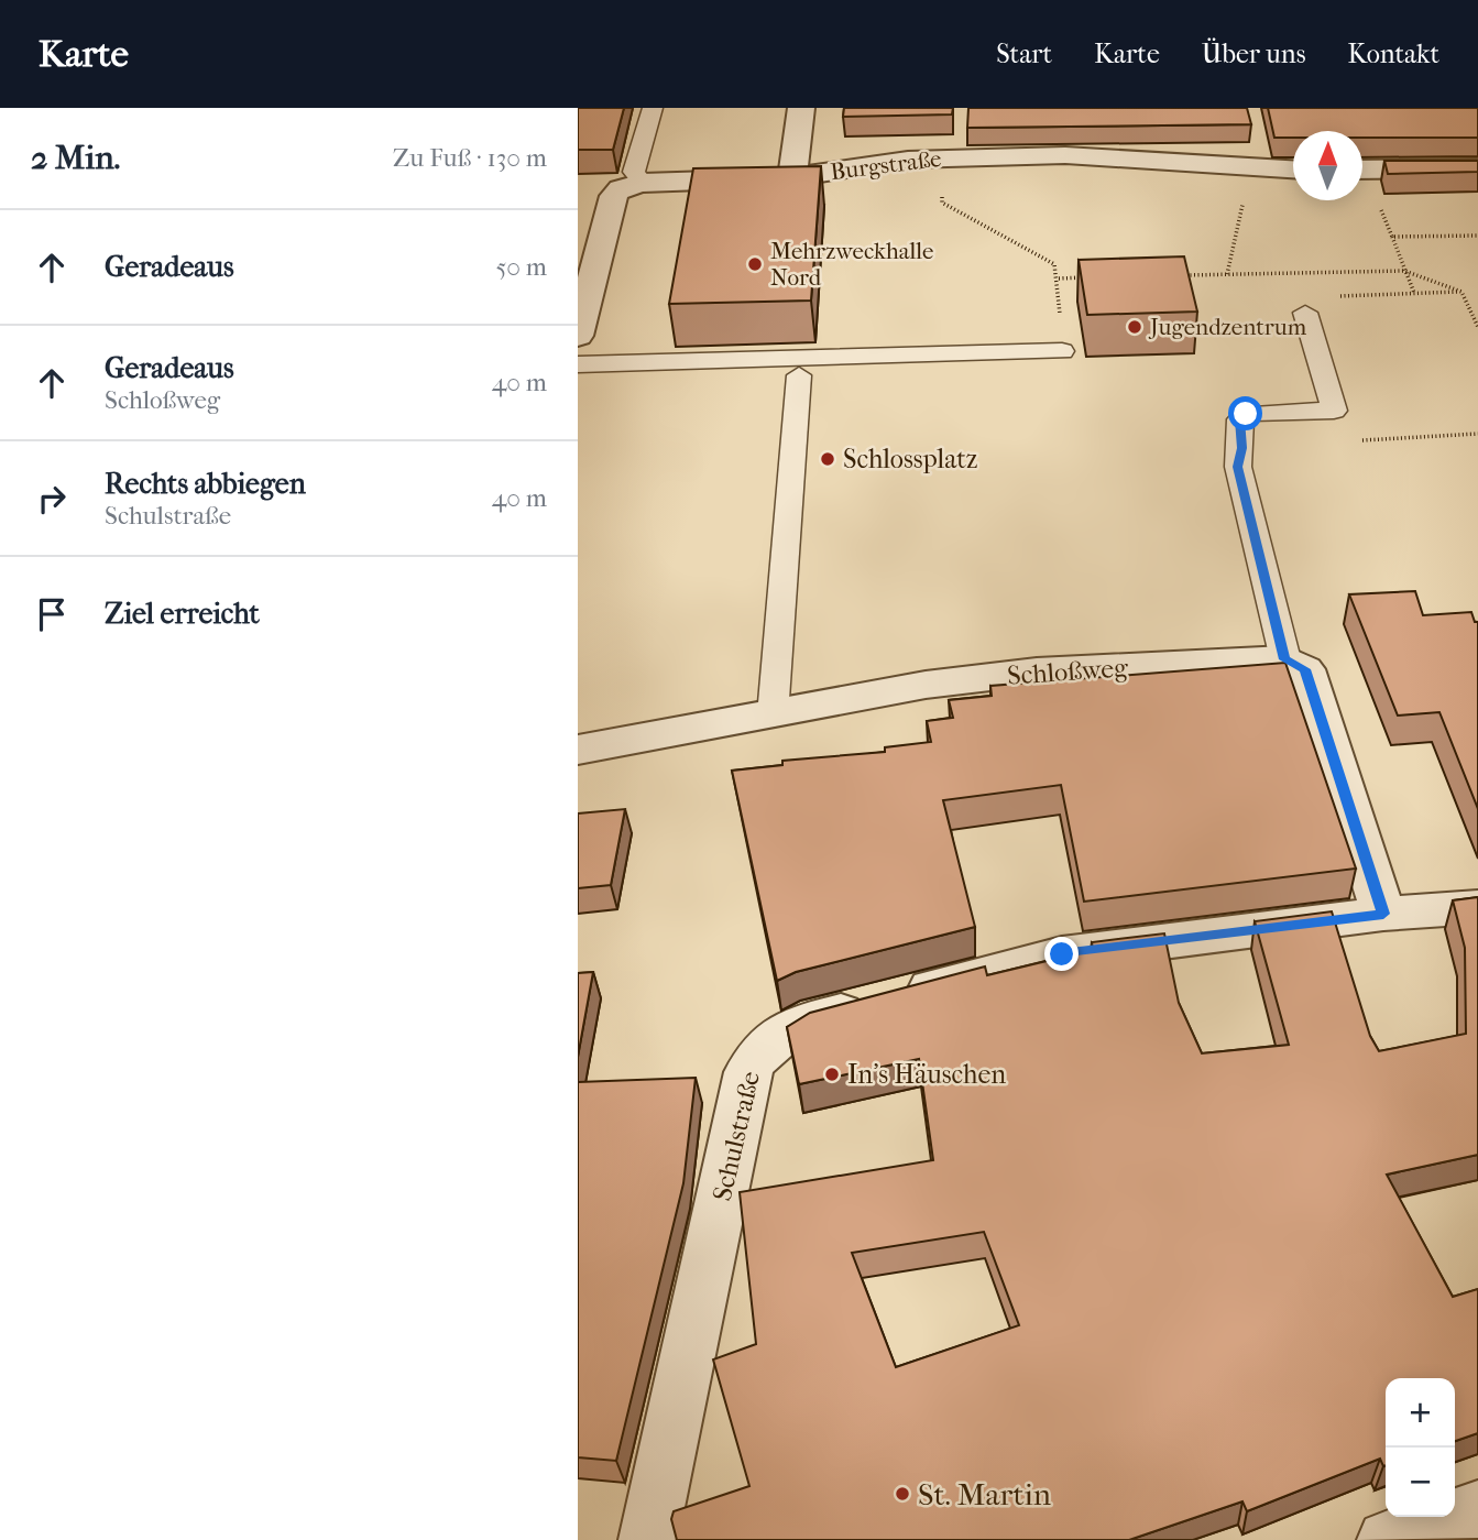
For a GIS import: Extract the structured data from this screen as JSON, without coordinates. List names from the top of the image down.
{
  "streets": {
    "street": ["Burgstraße", "Schloßweg", "Schulstraße"]
  },
  "places": [
    "Mehrzweckhalle Nord",
    "Jugendzentrum",
    "Schlossplatz",
    "In's Häuschen",
    "St. Martin"
  ],
  "north": "top",
  "page": {
    "header": "Karte",
    "nav": [
      "Start",
      "Karte",
      "Über uns",
      "Kontakt"
    ],
    "heading": ["2 Min.", "Zu Fuß · 130 m"],
    "list": [
      ["Geradeaus", "50 m"],
      ["Geradeaus", "Schloßweg", "40 m"],
      ["Rechts abbiegen", "Schulstraße", "40 m"],
      "Ziel erreicht"
    ],
    "map_buttons": ["+", "−"]
  }
}
